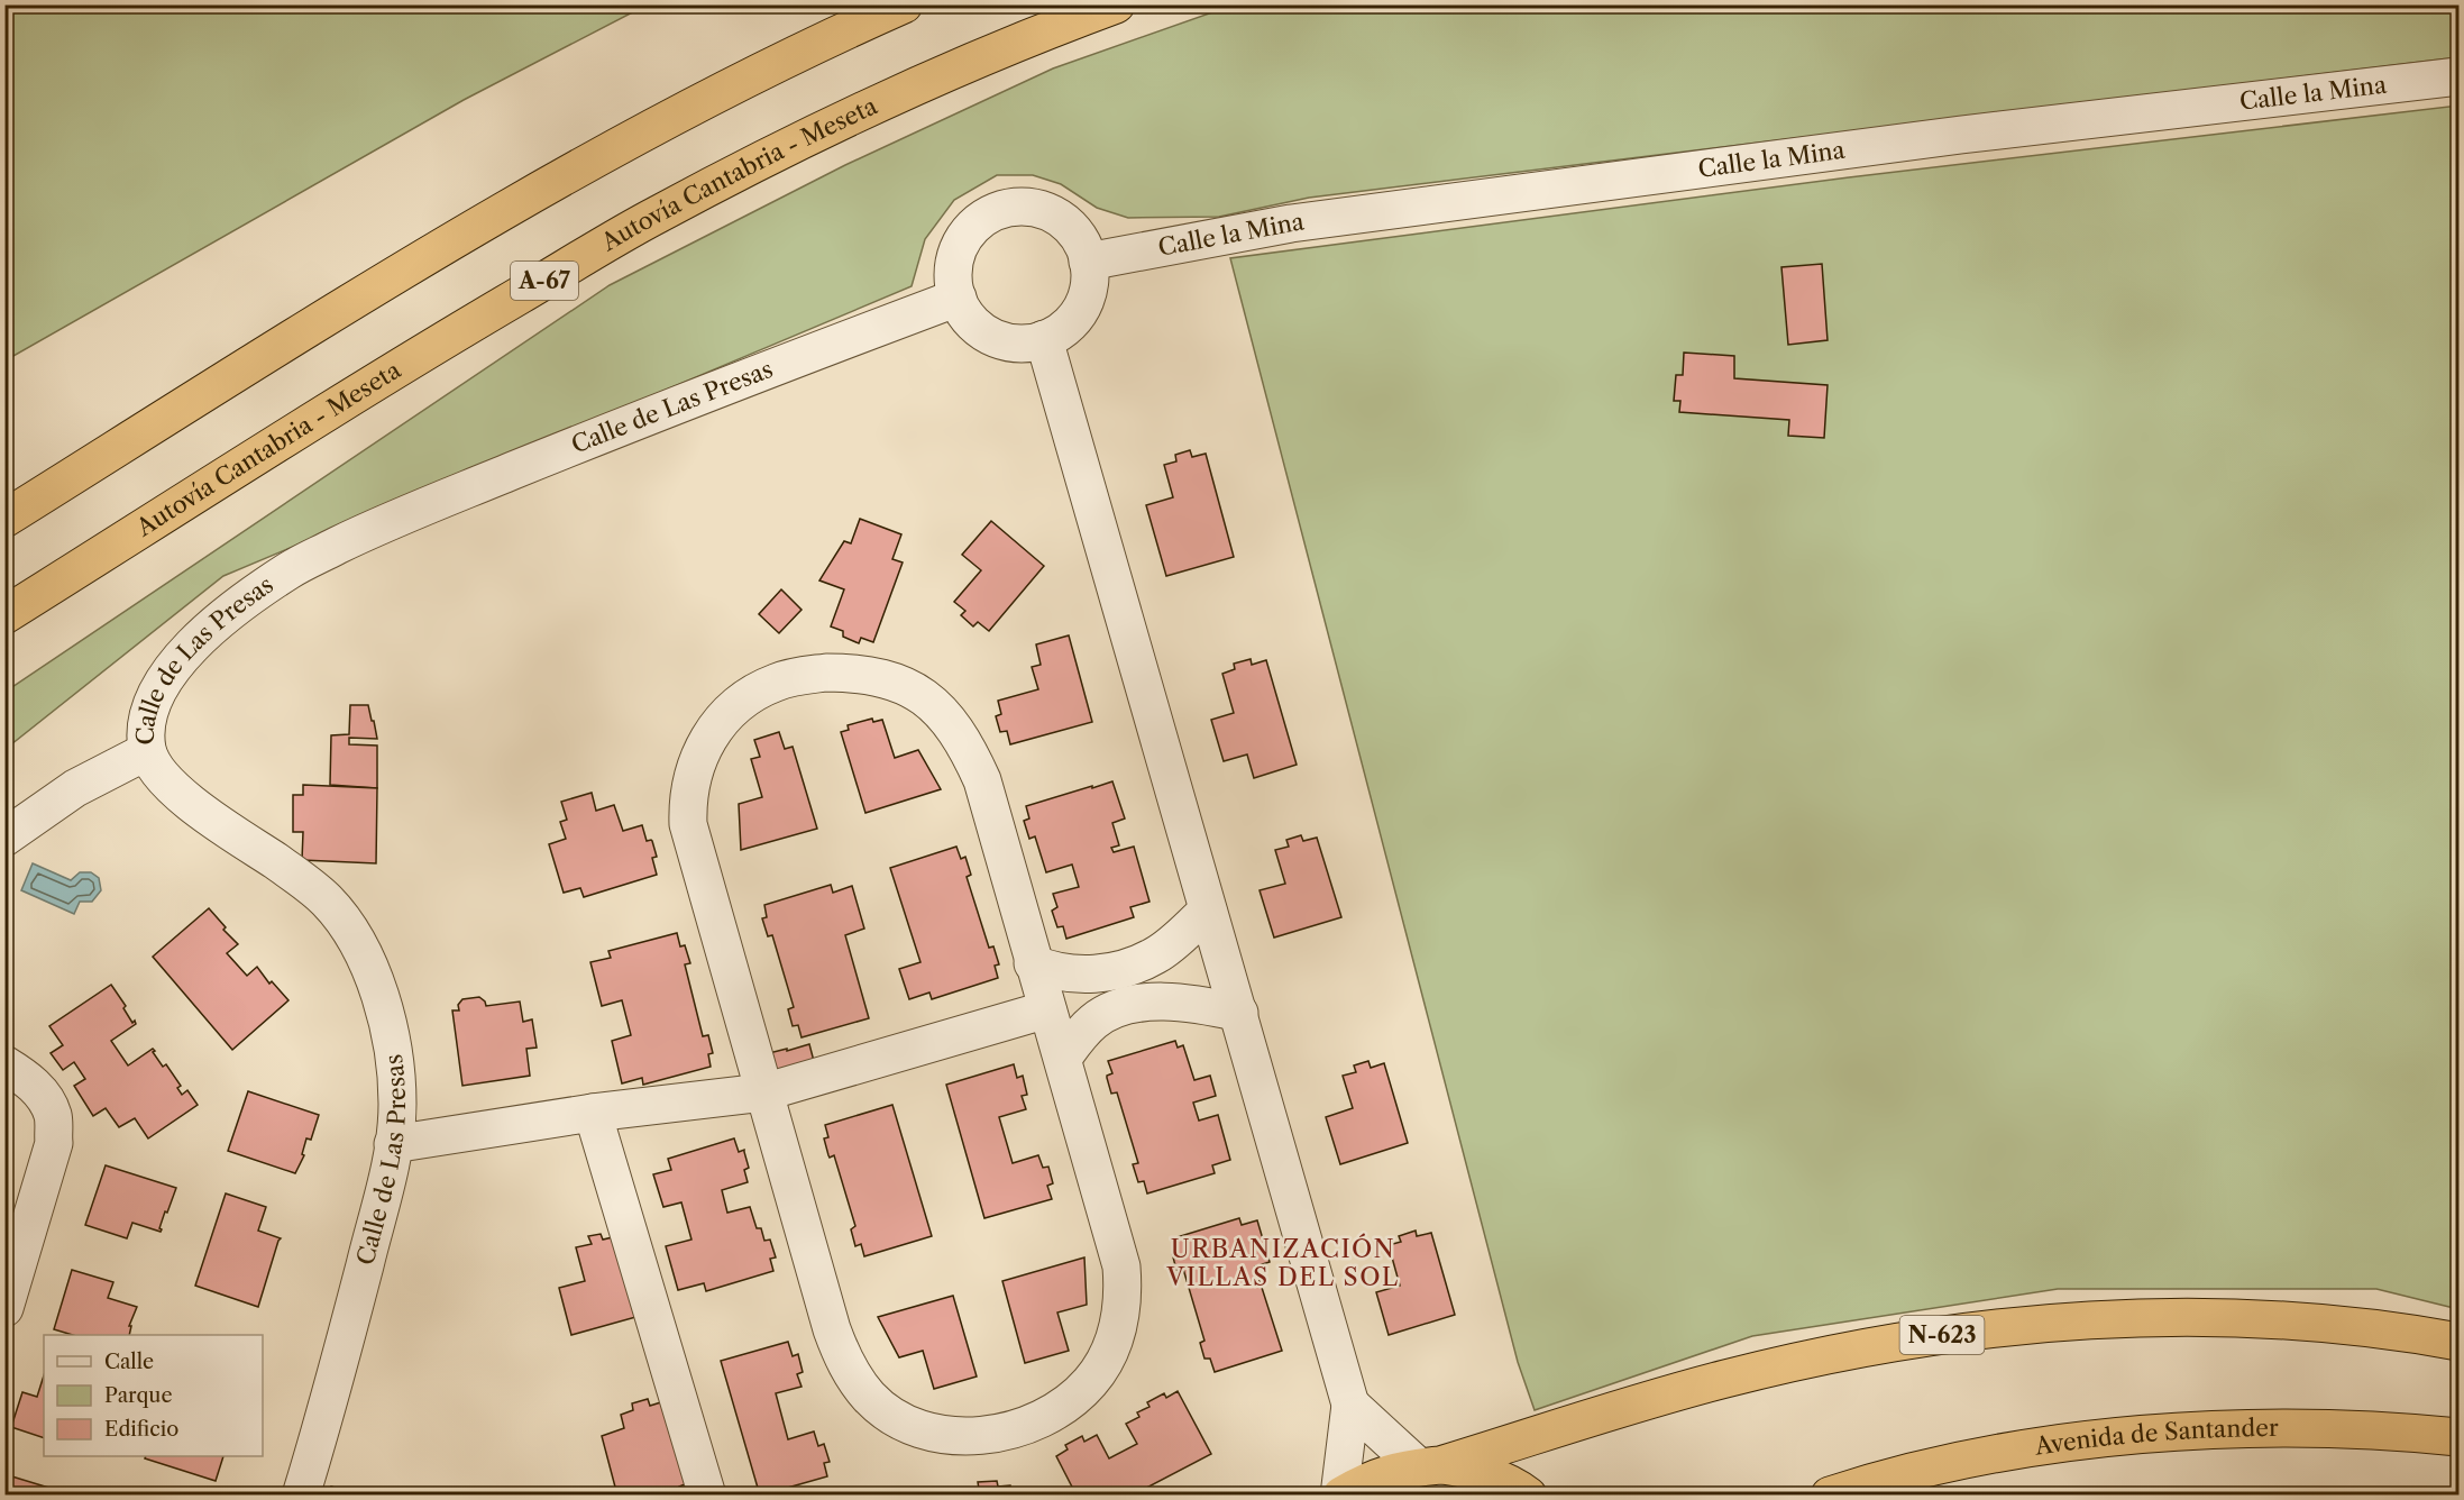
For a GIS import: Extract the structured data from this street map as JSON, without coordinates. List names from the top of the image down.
{
  "streets": {
    "highway": [
      "Autovía Cantabria - Meseta",
      "A-67",
      "N-623",
      "Avenida de Santander"
    ],
    "street": ["Calle la Mina", "Calle de Las Presas"]
  },
  "crossings": [
    ["Calle la Mina", "Calle de Las Presas"]
  ],
  "districts": ["URBANIZACIÓN VILLAS DEL SOL"],
  "legend": ["Calle", "Parque", "Edificio"]
}
